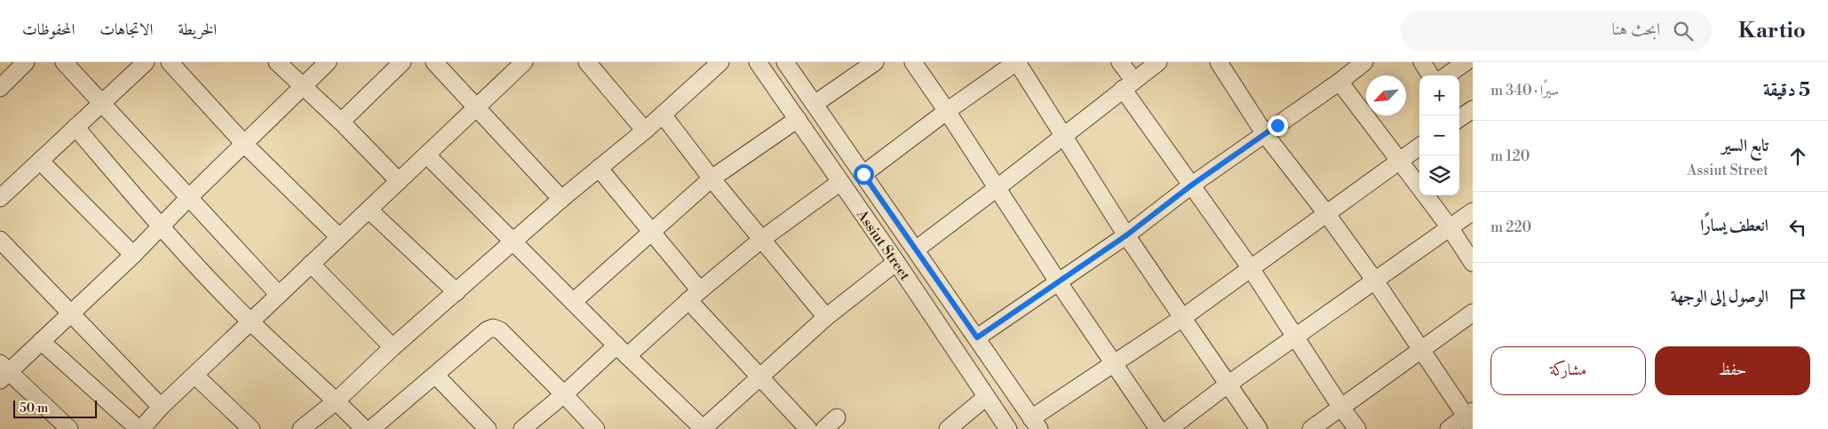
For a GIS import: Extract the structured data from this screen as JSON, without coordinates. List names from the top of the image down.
{
  "streets": {
    "street": ["Assiut Street"]
  },
  "scale_bar": "50 m",
  "north": "bottom left",
  "page": {
    "header": "Kartio",
    "search": "ابحث هنا",
    "nav": ["الخريطة", "الاتجاهات", "المحفوظات"],
    "heading": ["5 دقيقة", "سيرًا · 340 m"],
    "map_buttons": ["+", "−"],
    "list": [
      ["تابع السير", "Assiut Street", "120 m"],
      ["انعطف يسارًا", "220 m"],
      "الوصول إلى الوجهة"
    ],
    "buttons": ["حفظ", "مشاركة"],
    "scale": "50 m"
  }
}
